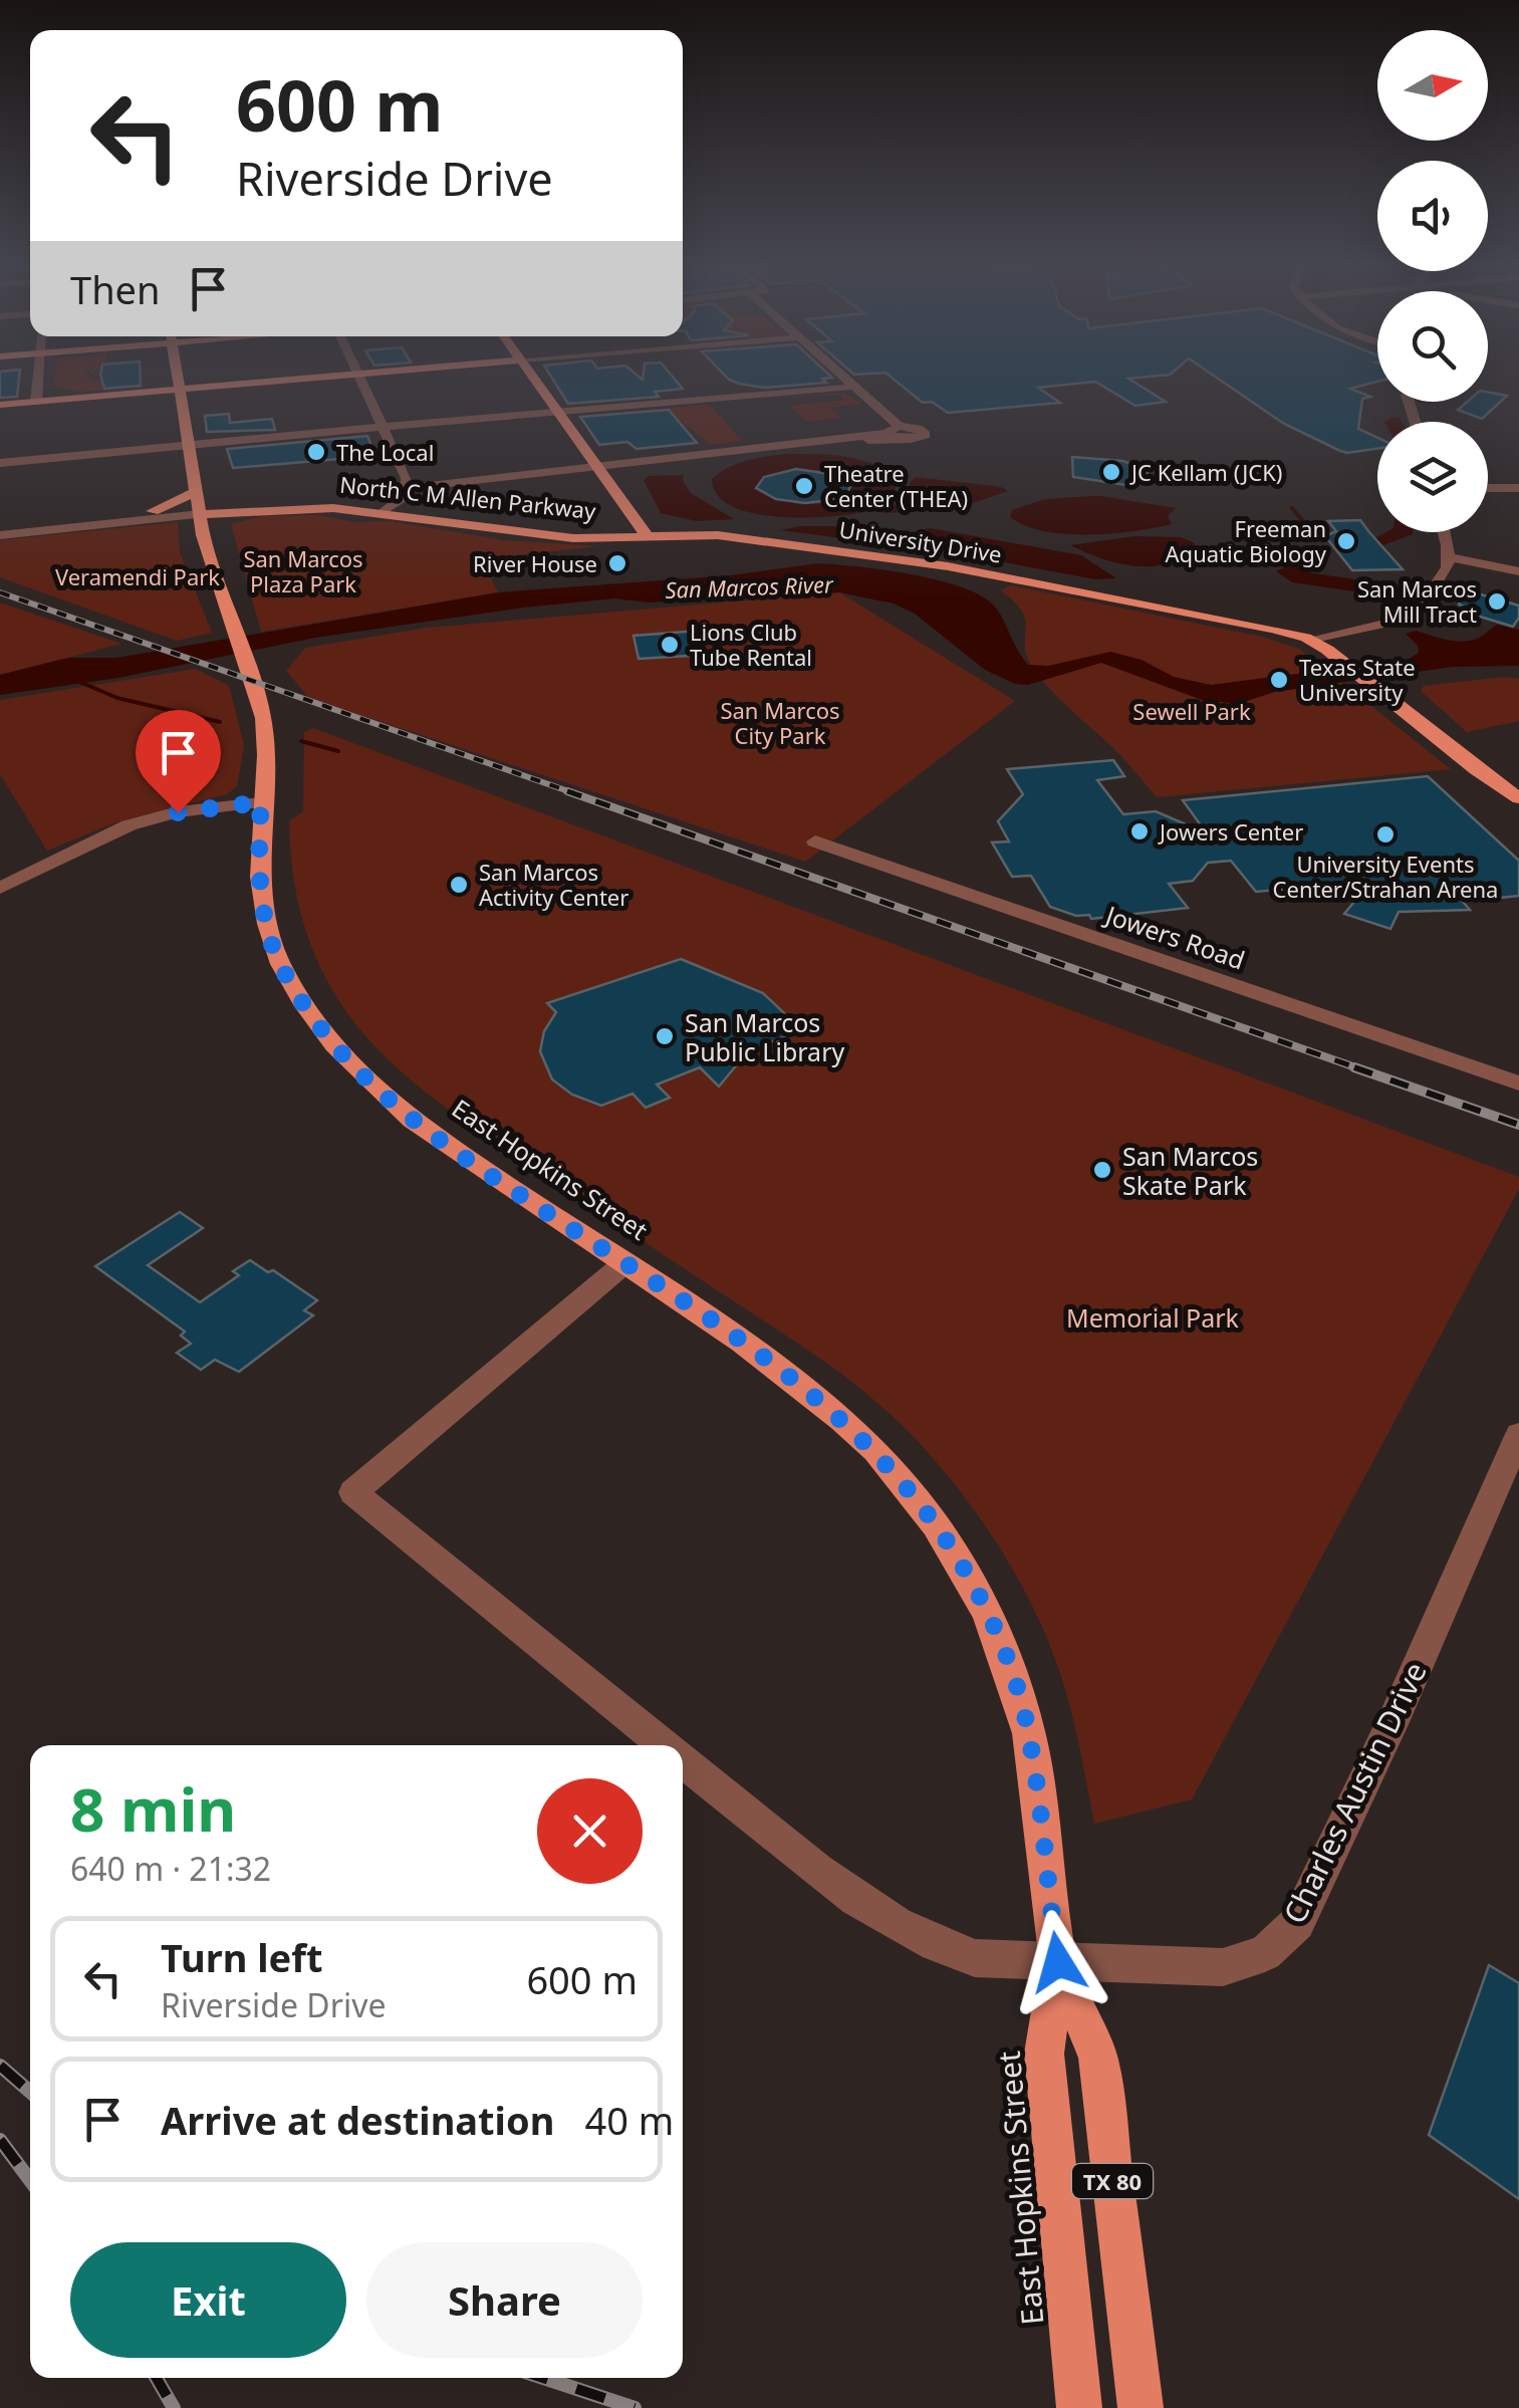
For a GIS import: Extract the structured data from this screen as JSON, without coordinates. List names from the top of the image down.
{
  "streets": {
    "main road": [
      "North C M Allen Parkway",
      "University Drive",
      "East Hopkins Street",
      "TX 80"
    ],
    "street": ["Jowers Road", "Charles Austin Drive"]
  },
  "crossings": [
    ["North C M Allen Parkway", "University Drive"],
    ["North C M Allen Parkway", "East Hopkins Street"],
    ["East Hopkins Street", "Charles Austin Drive"]
  ],
  "water": ["San Marcos River"],
  "parks": [
    "San Marcos Plaza Park",
    "Veramendi Park",
    "San Marcos City Park",
    "Sewell Park",
    "Memorial Park"
  ],
  "places": [
    "The Local",
    "JC Kellam (JCK)",
    "Theatre Center (THEA)",
    "Freeman Aquatic Biology",
    "River House",
    "San Marcos Mill Tract",
    "Lions Club Tube Rental",
    "Texas State University",
    "Jowers Center",
    "University Events Center/Strahan Arena",
    "San Marcos Activity Center",
    "San Marcos Public Library",
    "San Marcos Skate Park"
  ],
  "north": "right",
  "page": {
    "turn": ["600 m", "Riverside Drive"],
    "then": "Then",
    "heading": ["8 min", "640 m · 21:32"],
    "list": [
      {
        "name": "Turn left",
        "note": "Riverside Drive",
        "value": "600 m"
      },
      {
        "name": "Arrive at destination",
        "value": "40 m"
      }
    ],
    "buttons": ["Exit", "Share"]
  }
}
